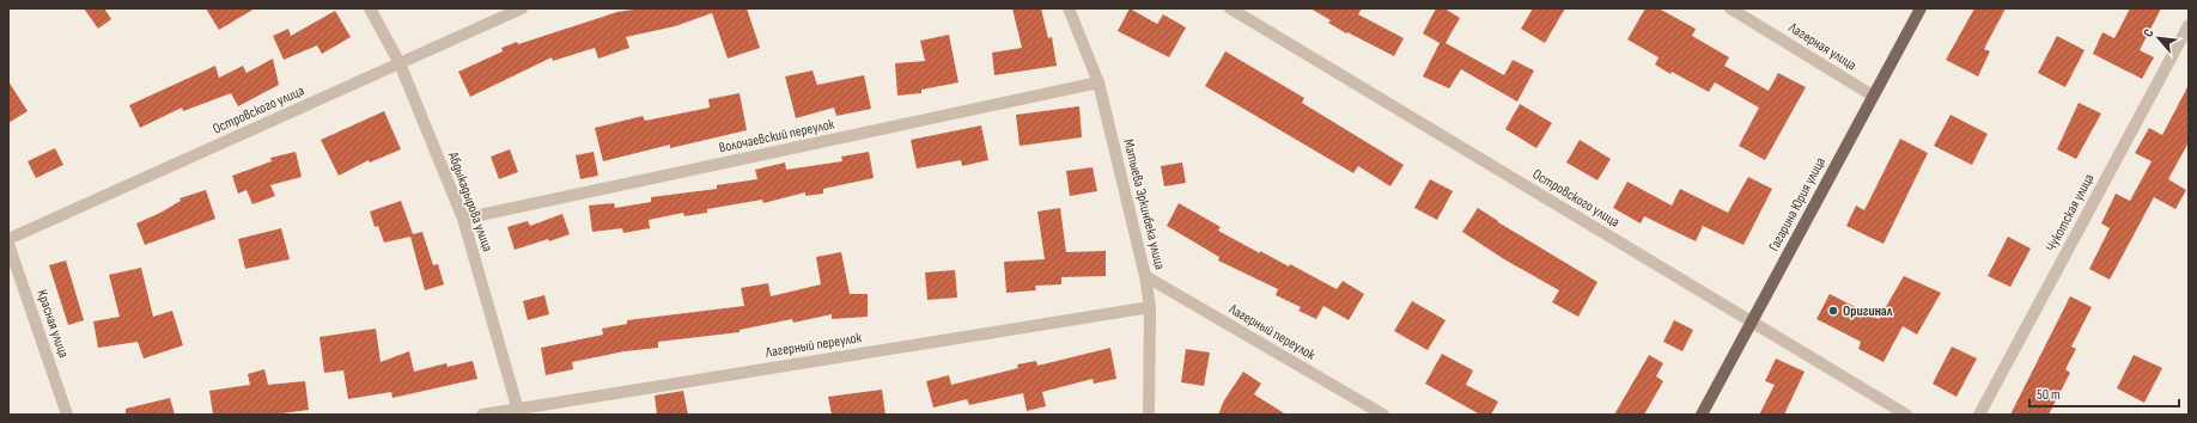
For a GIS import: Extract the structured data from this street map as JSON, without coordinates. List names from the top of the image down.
{
  "streets": {
    "main road": ["Гагарина Юрия улица"],
    "street": [
      "Лагерная улица",
      "Островского улица",
      "Волочаевский переулок",
      "Абдыкадырова улица",
      "Матыева Эркинбека улица",
      "Чукотская улица",
      "Красная улица",
      "Лагерный переулок"
    ]
  },
  "crossings": [
    ["Лагерная улица", "Гагарина Юрия улица"],
    ["Островского улица", "Абдыкадырова улица"],
    ["Островского улица", "Гагарина Юрия улица"],
    ["Волочаевский переулок", "Абдыкадырова улица"],
    ["Волочаевский переулок", "Матыева Эркинбека улица"],
    ["Абдыкадырова улица", "Лагерный переулок"],
    ["Матыева Эркинбека улица", "Лагерный переулок"]
  ],
  "places": ["Оригинал"],
  "scale_bar": "50 m",
  "north": "top left"
}
